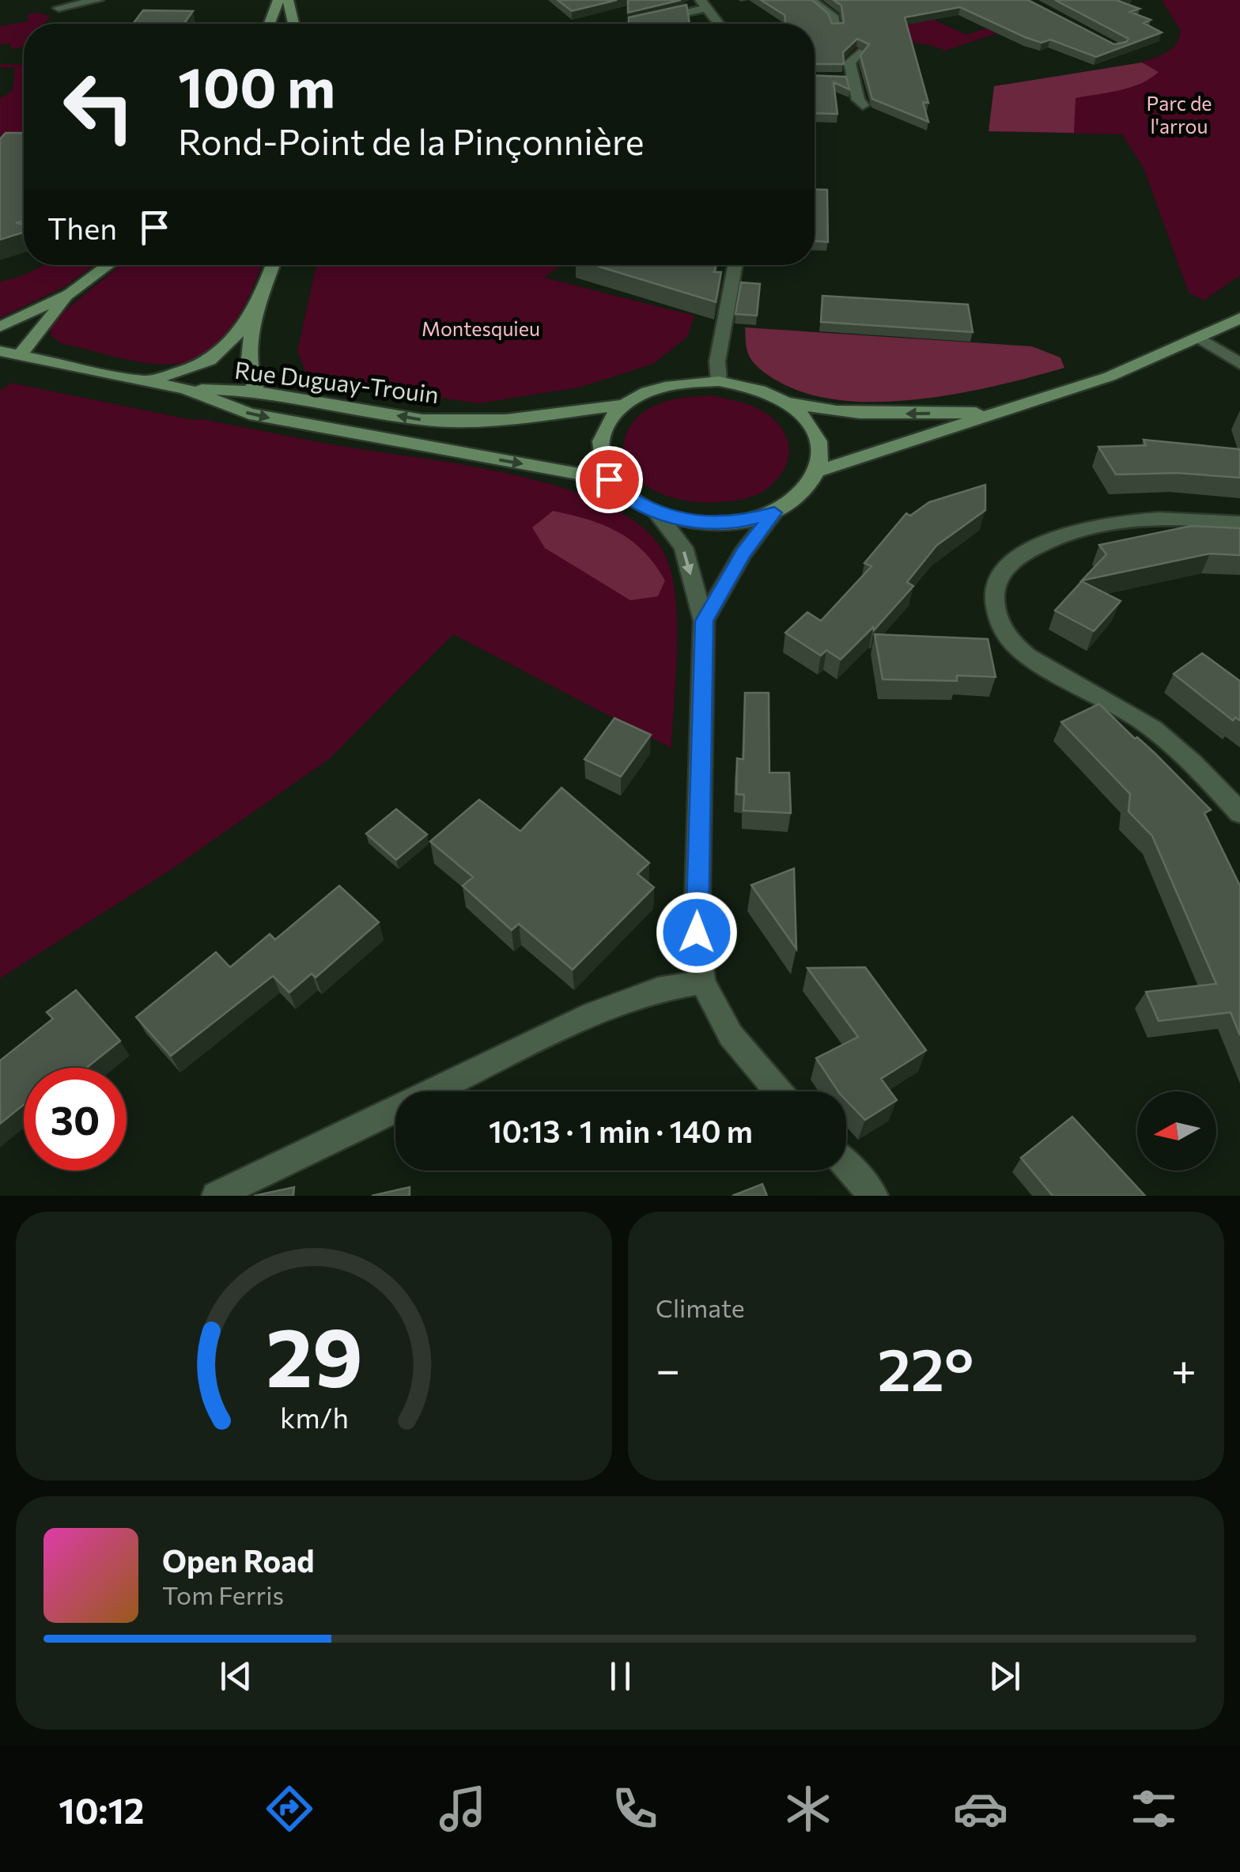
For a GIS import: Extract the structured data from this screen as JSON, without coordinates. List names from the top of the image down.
{
  "streets": {
    "main road": ["Rue Duguay-Trouin"]
  },
  "parks": ["Parc de l'arrou", "Montesquieu"],
  "north": "left",
  "page": {
    "turn": ["100 m", "Rond-Point de la Pinçonnière"],
    "then": "Then",
    "limit": "30",
    "trip": "10:13 · 1 min · 140 m",
    "tile": "Climate",
    "heat": ["−", "22°", "+"],
    "song": ["Open Road", "Tom Ferris"],
    "tabs": "10:12",
    "gauge": ["29", "km/h"]
  }
}
